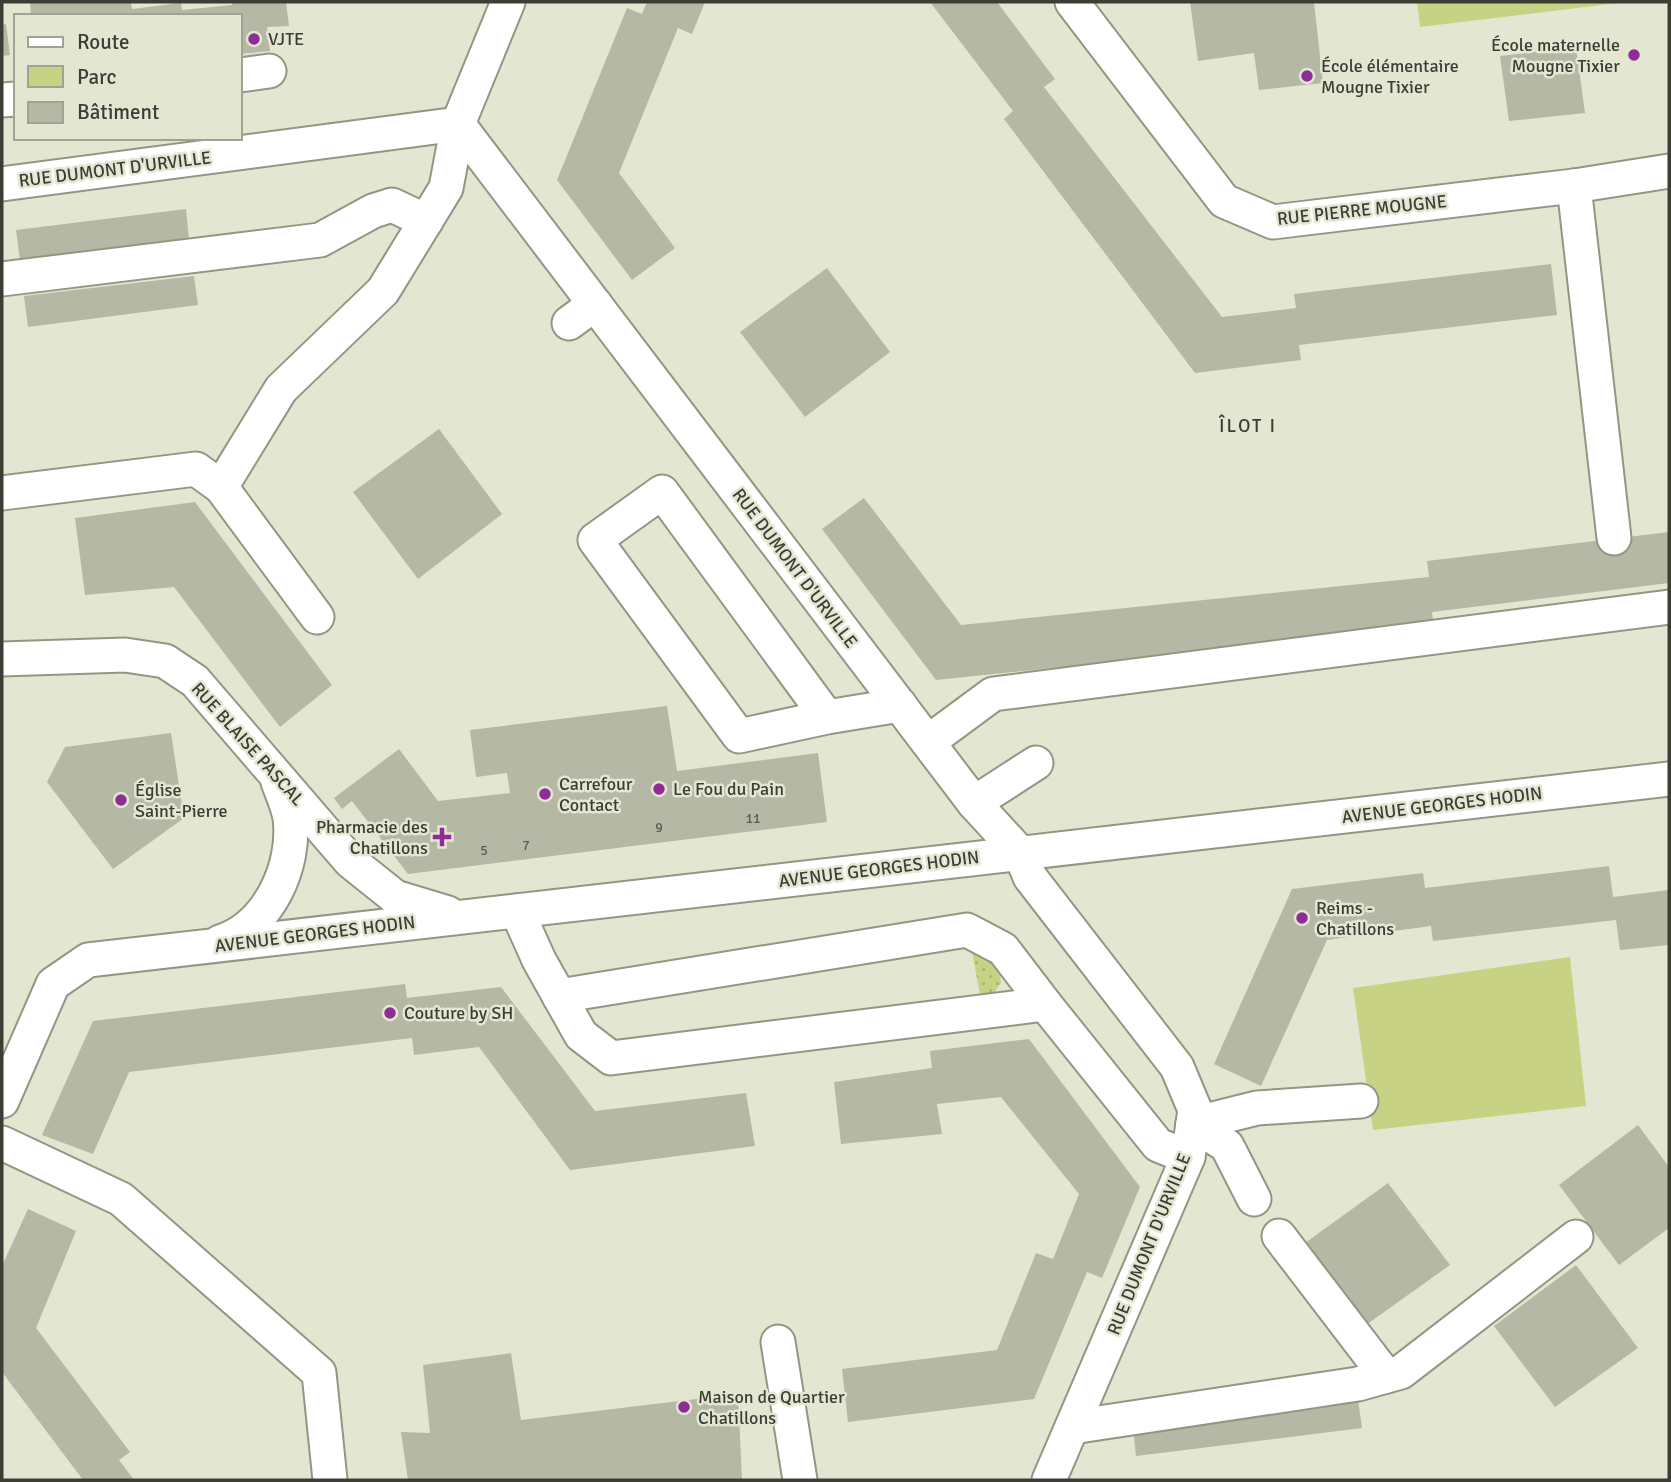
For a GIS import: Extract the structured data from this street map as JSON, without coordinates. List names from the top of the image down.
{
  "streets": {
    "street": [
      "RUE DUMONT D'URVILLE",
      "RUE PIERRE MOUGNE",
      "RUE BLAISE PASCAL",
      "AVENUE GEORGES HODIN"
    ]
  },
  "crossings": [
    ["RUE DUMONT D'URVILLE", "AVENUE GEORGES HODIN"],
    ["RUE BLAISE PASCAL", "AVENUE GEORGES HODIN"]
  ],
  "districts": ["ÎLOT I"],
  "places": {
    "other": [
      "VJTE",
      "École maternelle Mougne Tixier",
      "École élémentaire Mougne Tixier",
      "Le Fou du Pain",
      "Carrefour Contact",
      "Église Saint-Pierre",
      "Reims - Chatillons",
      "Couture by SH",
      "Maison de Quartier Chatillons"
    ],
    "health": ["Pharmacie des Chatillons"]
  },
  "house_numbers": [
    "11",
    "9",
    "7",
    "5"
  ],
  "legend": ["Route", "Parc", "Bâtiment"]
}
